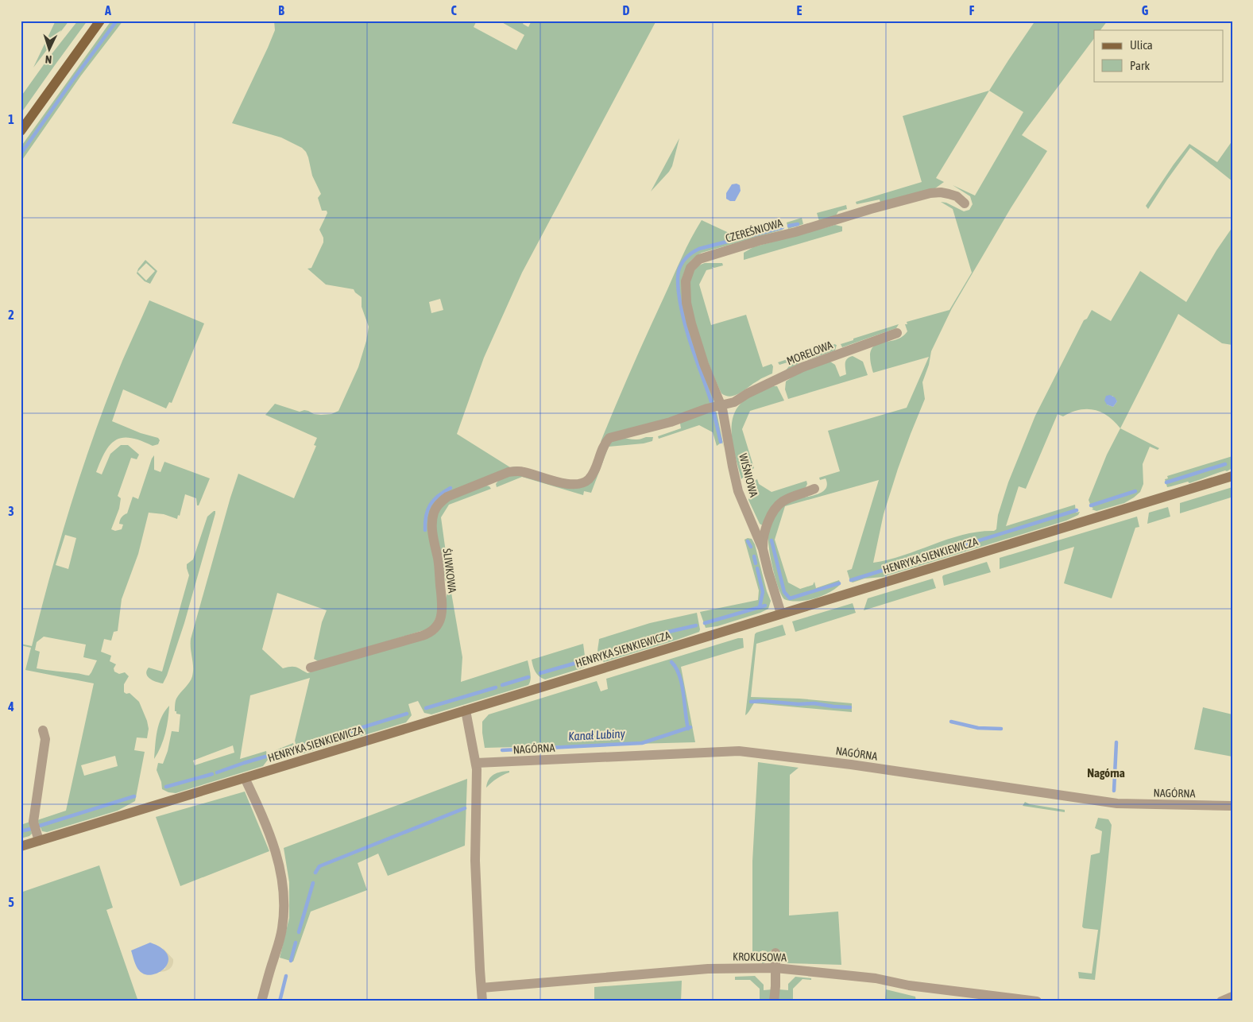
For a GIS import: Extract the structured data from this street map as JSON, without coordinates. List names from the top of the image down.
{
  "streets": {
    "street": [
      "CZEREŚNIOWA",
      "MORELOWA",
      "WIŚNIOWA",
      "HENRYKA SIENKIEWICZA",
      "ŚLIWKOWA",
      "NAGÓRNA",
      "KROKUSOWA"
    ]
  },
  "crossings": [
    ["CZEREŚNIOWA", "MORELOWA"],
    ["CZEREŚNIOWA", "WIŚNIOWA"],
    ["MORELOWA", "WIŚNIOWA"],
    ["MORELOWA", "ŚLIWKOWA"],
    ["WIŚNIOWA", "HENRYKA SIENKIEWICZA"]
  ],
  "districts": ["Nagórna"],
  "water": ["Kanał Lubiny"],
  "legend": ["Ulica", "Park"],
  "north": "bottom",
  "grid": {
    "columns": [
      "A",
      "B",
      "C",
      "D",
      "E",
      "F",
      "G"
    ],
    "rows": [
      "1",
      "2",
      "3",
      "4",
      "5"
    ]
  }
}
